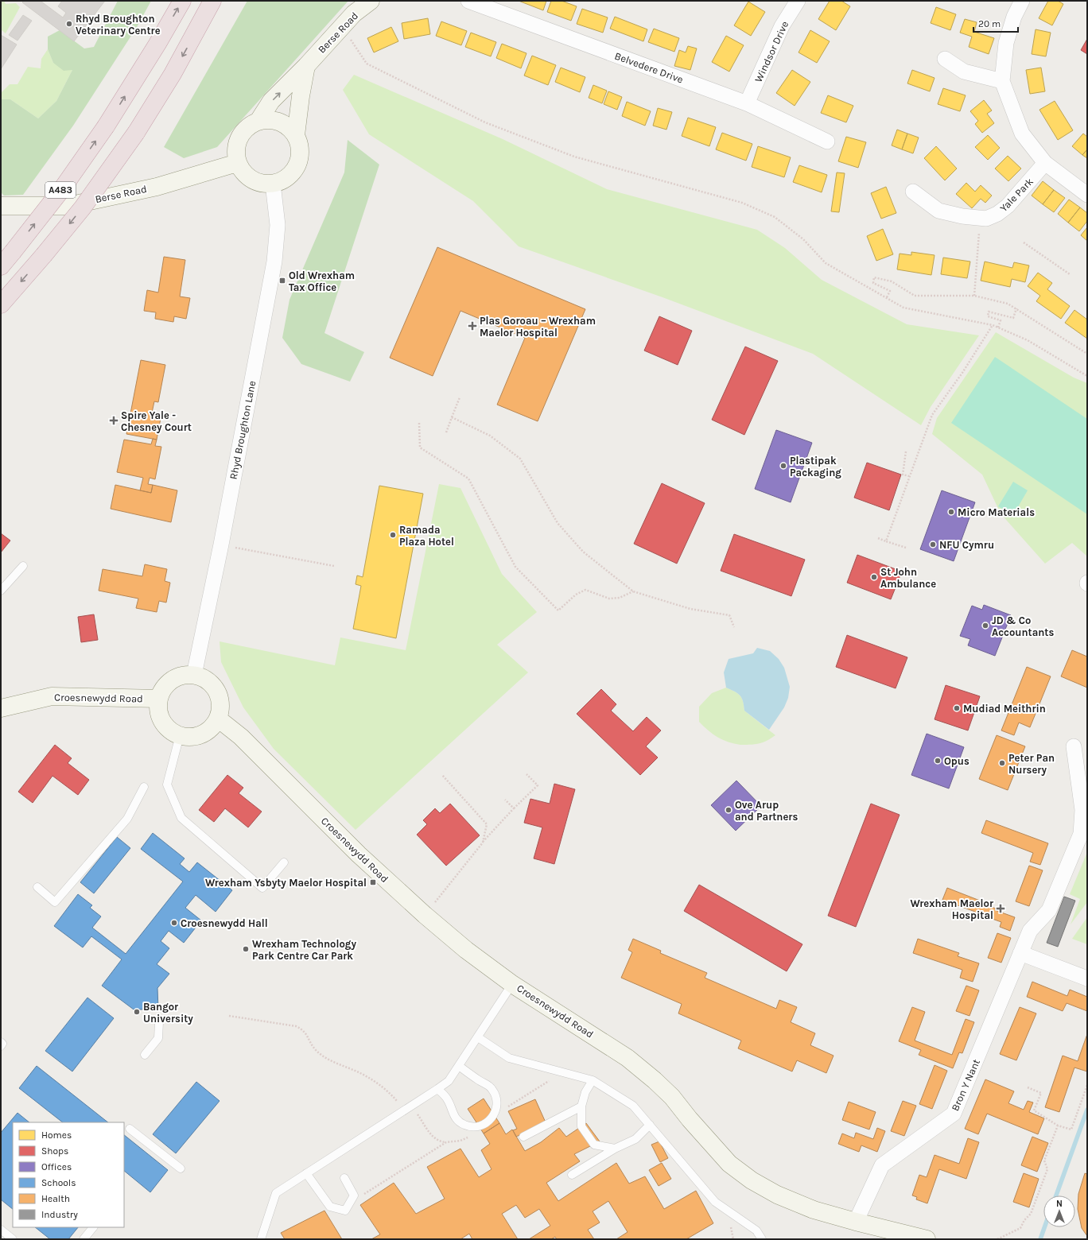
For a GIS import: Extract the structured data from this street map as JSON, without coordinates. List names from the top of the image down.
{
  "streets": {
    "highway": ["A483"],
    "street": [
      "Berse Road",
      "Windsor Drive",
      "Belvedere Drive",
      "Yale Park",
      "Rhyd Broughton Lane",
      "Croesnewydd Road",
      "Bron Y Nant"
    ]
  },
  "crossings": [
    ["Berse Road", "Rhyd Broughton Lane"],
    ["Windsor Drive", "Belvedere Drive"],
    ["Rhyd Broughton Lane", "Croesnewydd Road"],
    ["Croesnewydd Road", "Bron Y Nant"]
  ],
  "places": {
    "other": [
      "Rhyd Broughton Veterinary Centre",
      "Plastipak Packaging",
      "Micro Materials",
      "Ramada Plaza Hotel",
      "NFU Cymru",
      "St John Ambulance",
      "JD & Co Accountants",
      "Mudiad Meithrin",
      "Opus",
      "Peter Pan Nursery",
      "Ove Arup and Partners",
      "Croesnewydd Hall",
      "Wrexham Technology Park Centre Car Park",
      "Bangor University"
    ],
    "transit": ["Old Wrexham Tax Office", "Wrexham Ysbyty Maelor Hospital"],
    "health": ["Plas Goroau – Wrexham Maelor Hospital", "Spire Yale - Chesney Court", "Wrexham Maelor Hospital"]
  },
  "legend": [
    "Homes",
    "Shops",
    "Offices",
    "Schools",
    "Health",
    "Industry"
  ],
  "scale_bar": "20 m",
  "north": "top"
}
